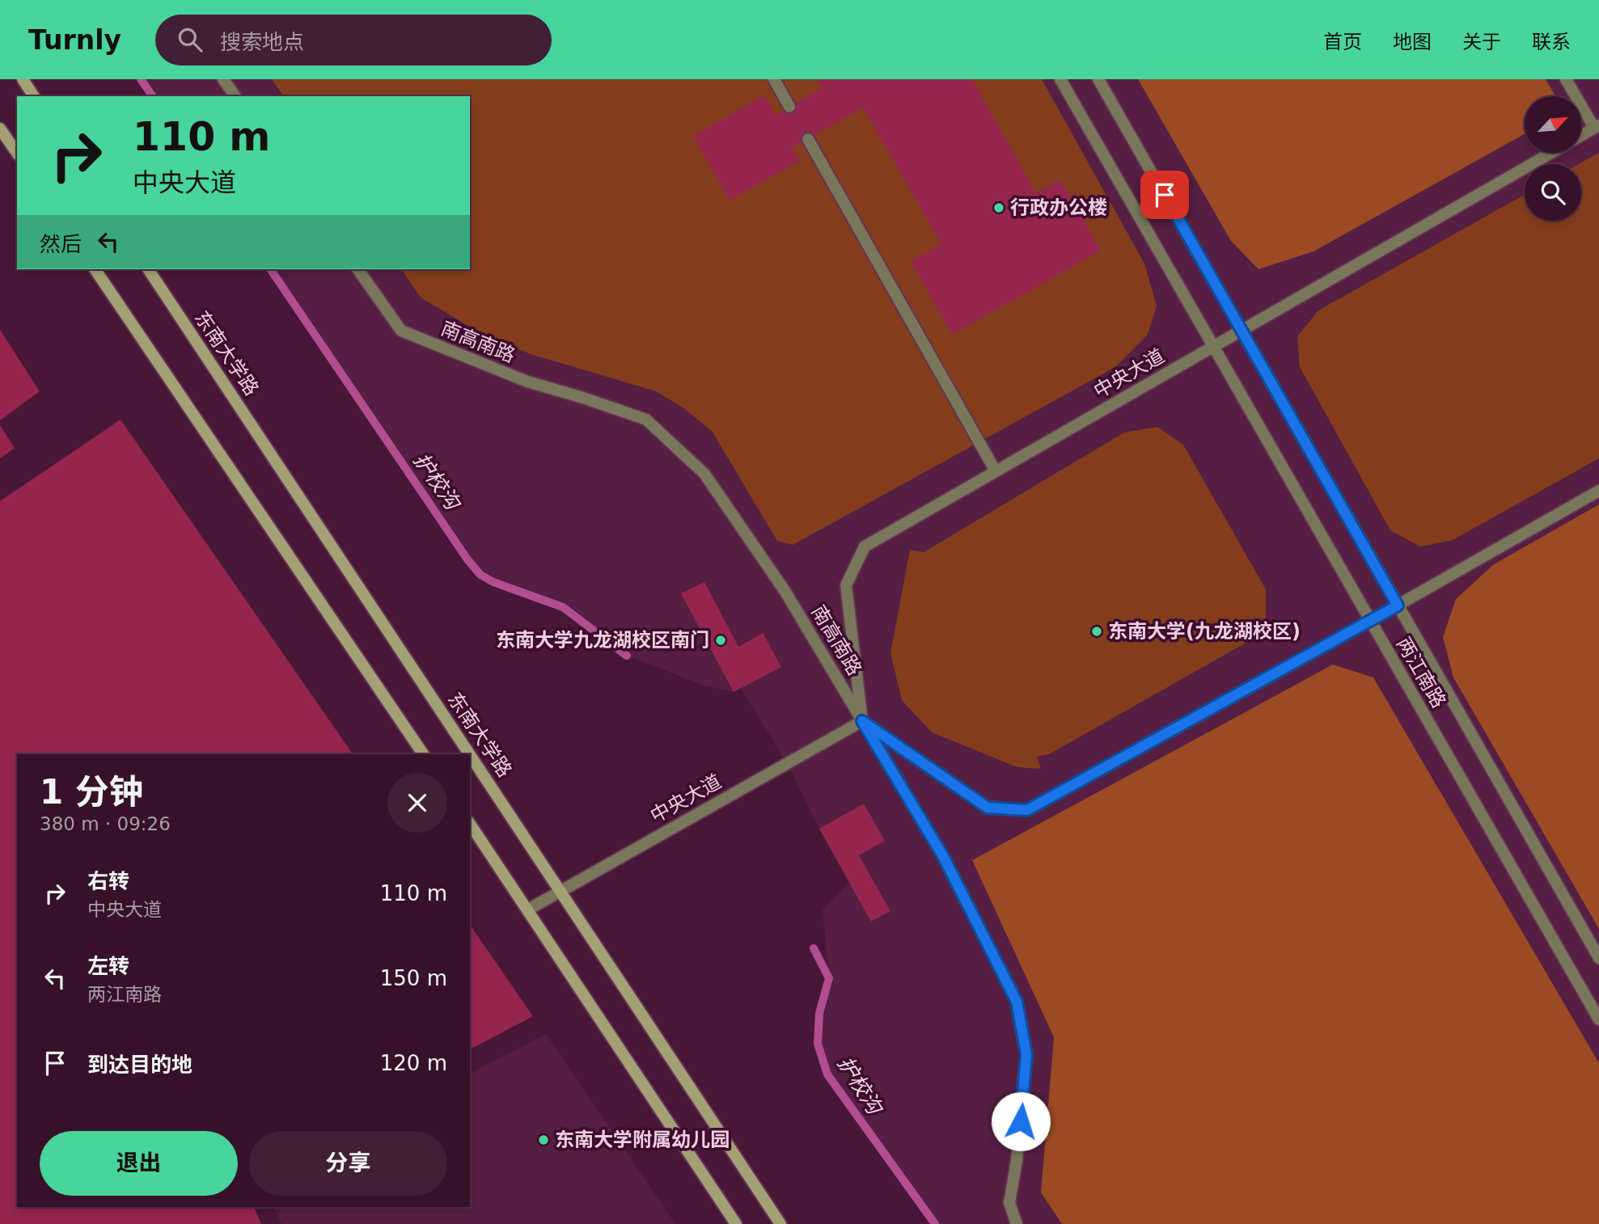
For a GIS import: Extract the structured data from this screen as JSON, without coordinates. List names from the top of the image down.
{
  "streets": {
    "main road": ["东南大学路"],
    "street": ["南高南路", "中央大道", "两江南路"]
  },
  "crossings": [
    ["南高南路", "中央大道"],
    ["东南大学路", "中央大道"],
    ["中央大道", "两江南路"]
  ],
  "water": ["护校沟"],
  "places": [
    "行政办公楼",
    "东南大学(九龙湖校区)",
    "东南大学九龙湖校区南门",
    "东南大学附属幼儿园"
  ],
  "north": "top right",
  "page": {
    "header": "Turnly",
    "search": "搜索地点",
    "nav": [
      "首页",
      "地图",
      "关于",
      "联系"
    ],
    "turn": ["110 m", "中央大道"],
    "then": "然后",
    "heading": ["1 分钟", "380 m · 09:26"],
    "list": [
      {
        "name": "右转",
        "note": "中央大道",
        "value": "110 m"
      },
      {
        "name": "左转",
        "note": "两江南路",
        "value": "150 m"
      },
      {
        "name": "到达目的地",
        "value": "120 m"
      }
    ],
    "buttons": ["退出", "分享"]
  }
}
